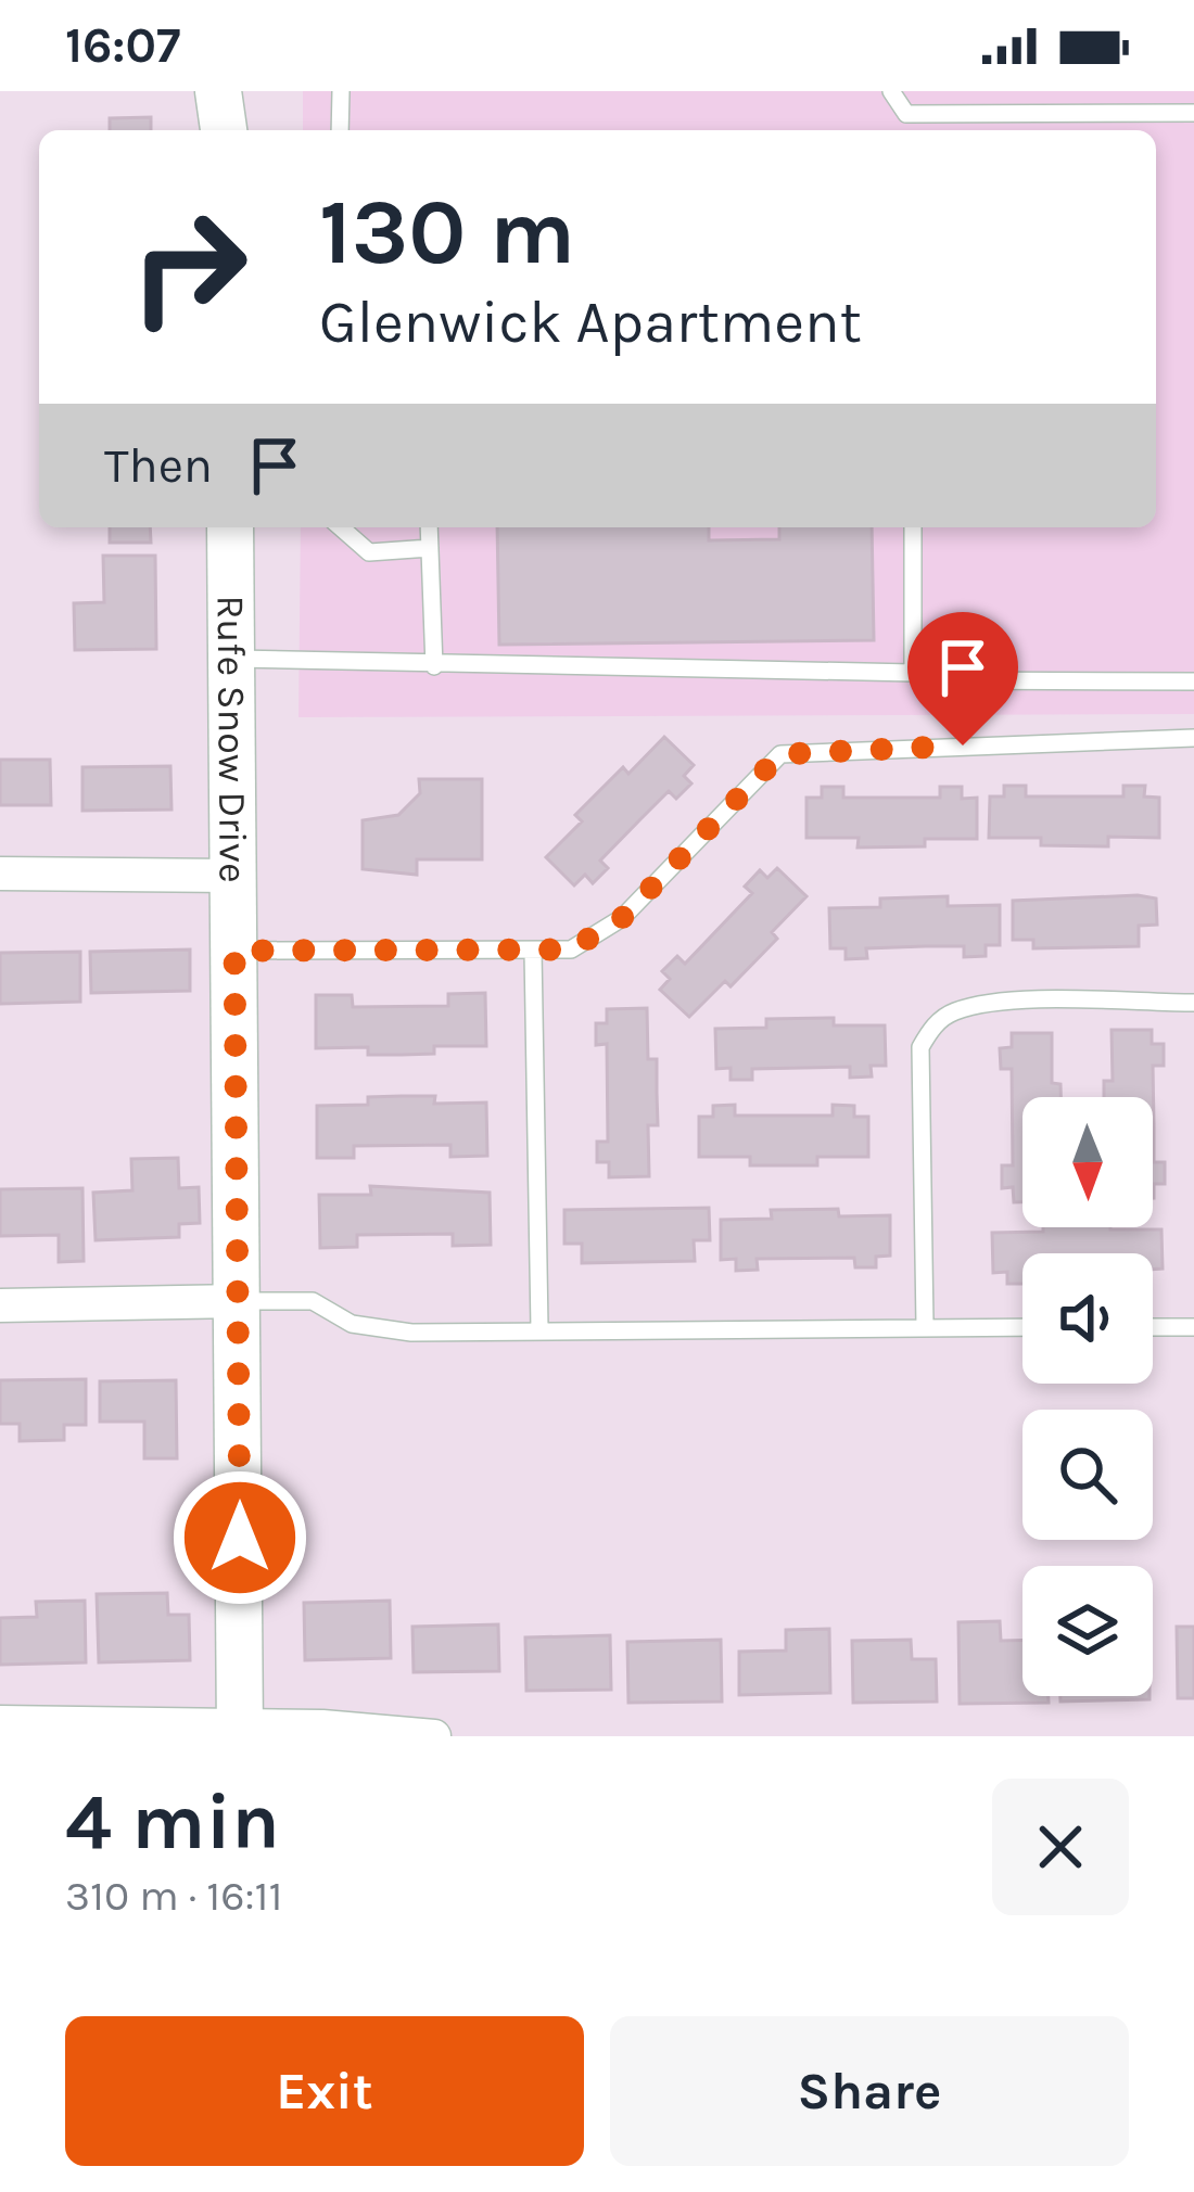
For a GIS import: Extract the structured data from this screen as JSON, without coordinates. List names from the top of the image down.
{
  "streets": {
    "main road": ["Rufe Snow Drive"]
  },
  "north": "bottom",
  "page": {
    "status": "16:07",
    "turn": ["130 m", "Glenwick Apartment"],
    "then": "Then",
    "heading": ["4 min", "310 m · 16:11"],
    "buttons": ["Exit", "Share"]
  }
}
